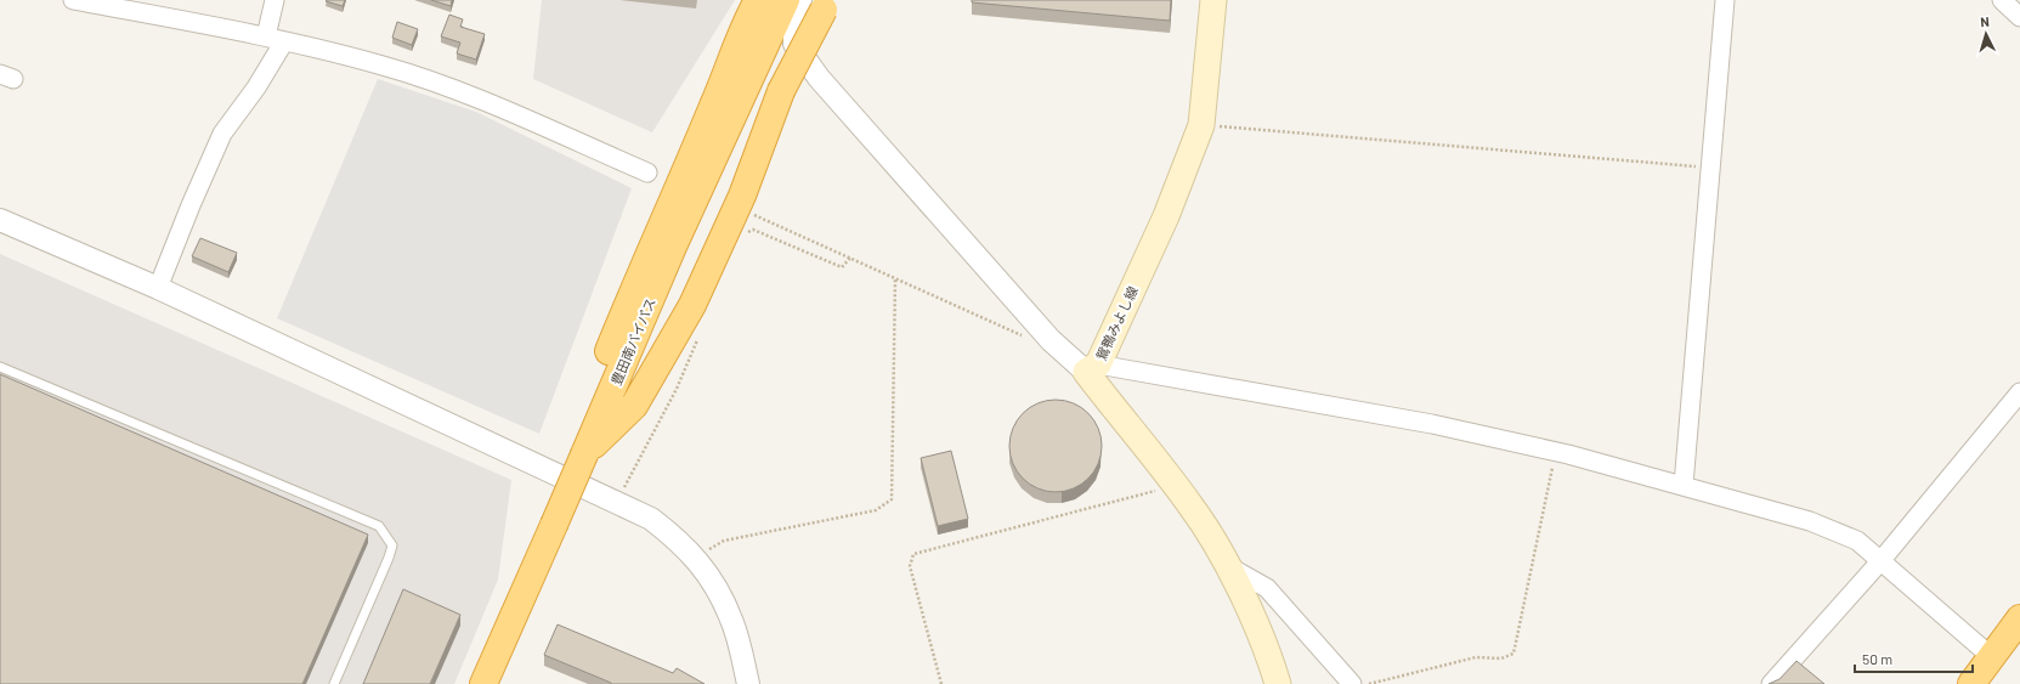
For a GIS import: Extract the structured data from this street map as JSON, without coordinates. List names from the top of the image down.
{
  "streets": {
    "highway": ["豊田南バイパス"],
    "main road": ["鴛鴨みよし線"]
  },
  "scale_bar": "50 m",
  "north": "top"
}
